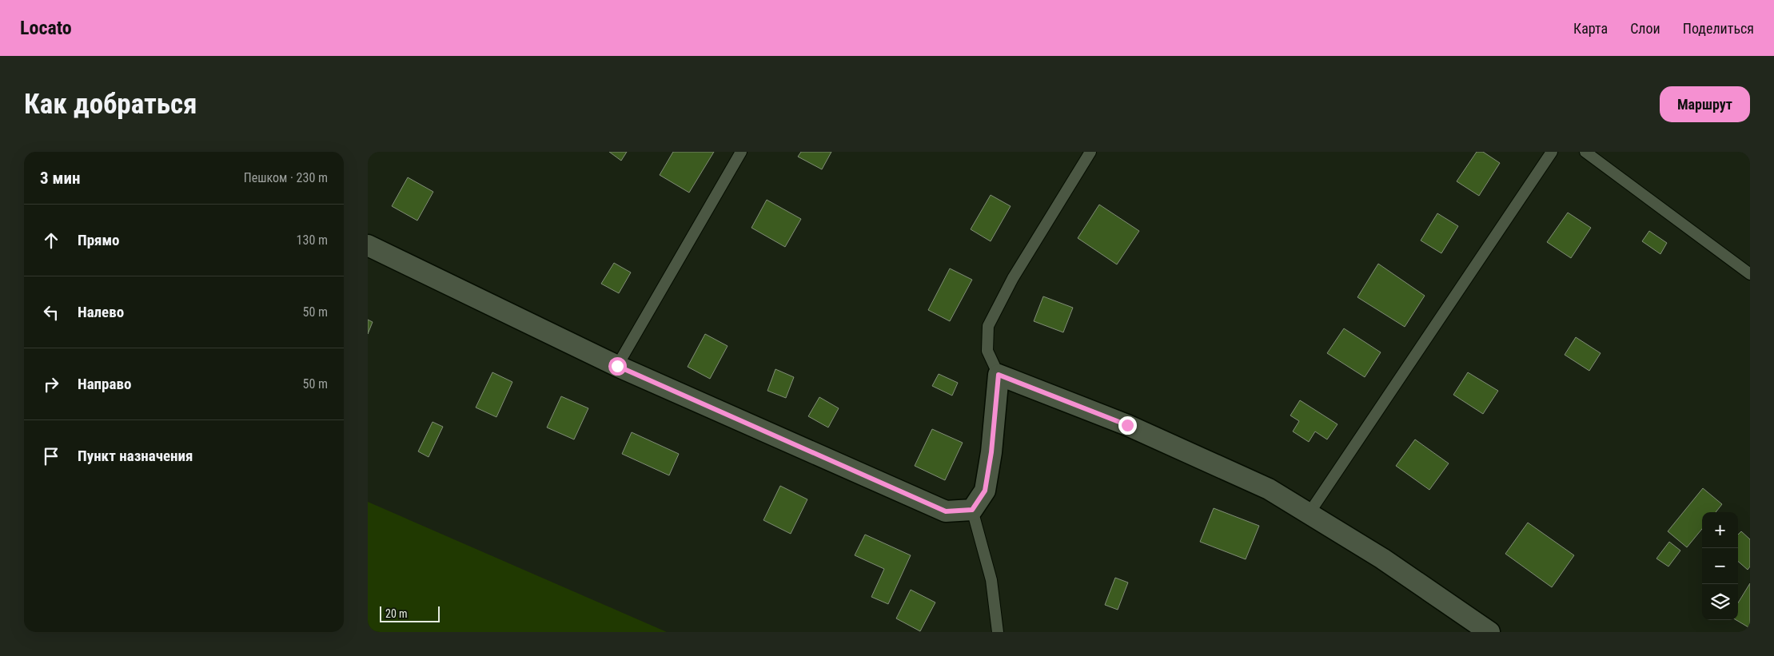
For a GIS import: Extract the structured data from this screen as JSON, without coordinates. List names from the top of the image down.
{
  "scale_bar": "20 m",
  "page": {
    "header": "Locato",
    "nav": ["Карта", "Слои", "Поделиться"],
    "buttons": "Маршрут",
    "title": "Как добраться",
    "heading": ["3 мин", "Пешком · 230 m"],
    "list": [
      ["Прямо", "130 m"],
      ["Налево", "50 m"],
      ["Направо", "50 m"],
      "Пункт назначения"
    ],
    "map_buttons": ["+", "−"],
    "scale": "20 m"
  }
}
